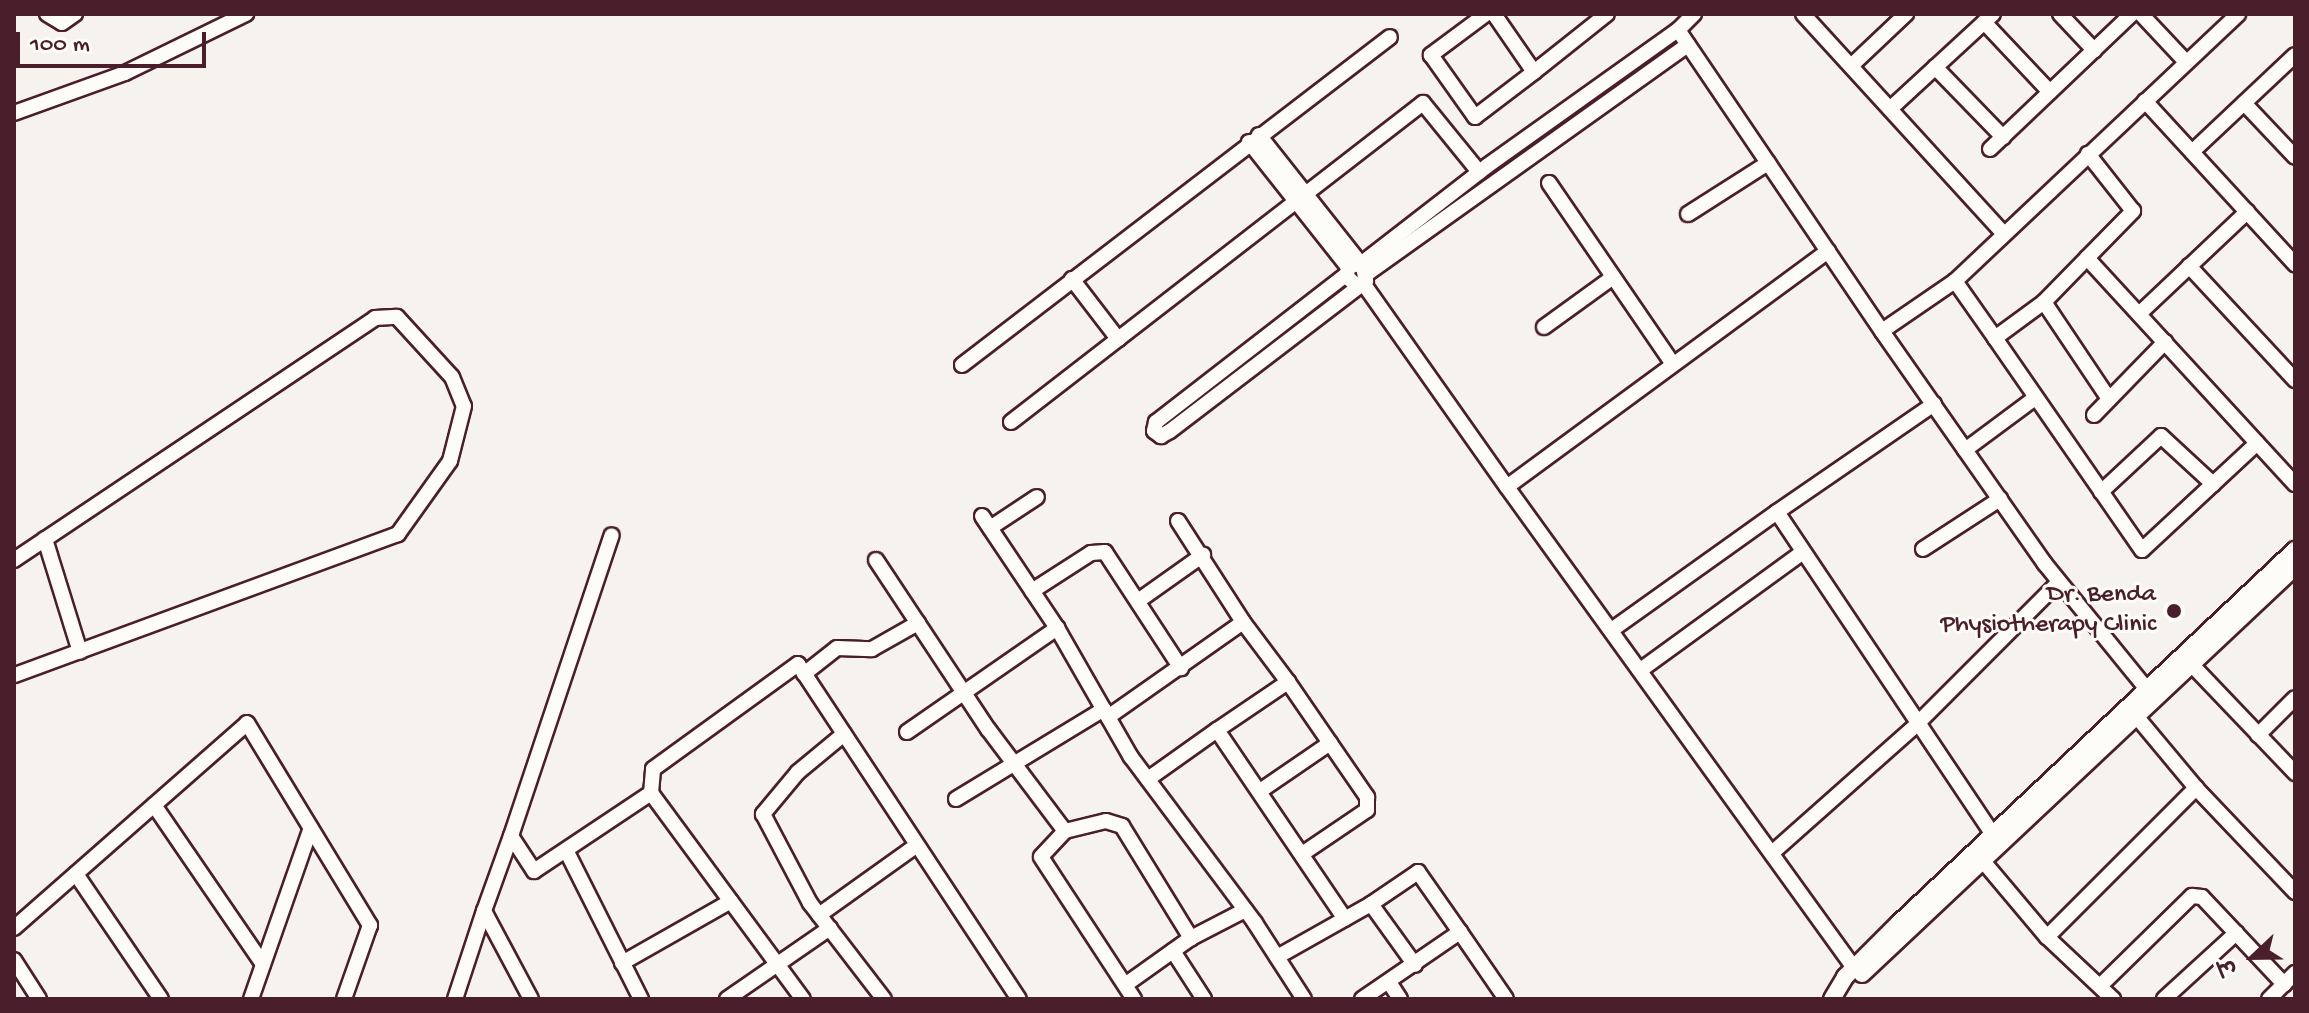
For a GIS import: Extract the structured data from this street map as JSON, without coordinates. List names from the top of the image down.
{
  "places": ["Dr. Benda Physiotherapy Clinic"],
  "scale_bar": "100 m",
  "north": "left"
}
